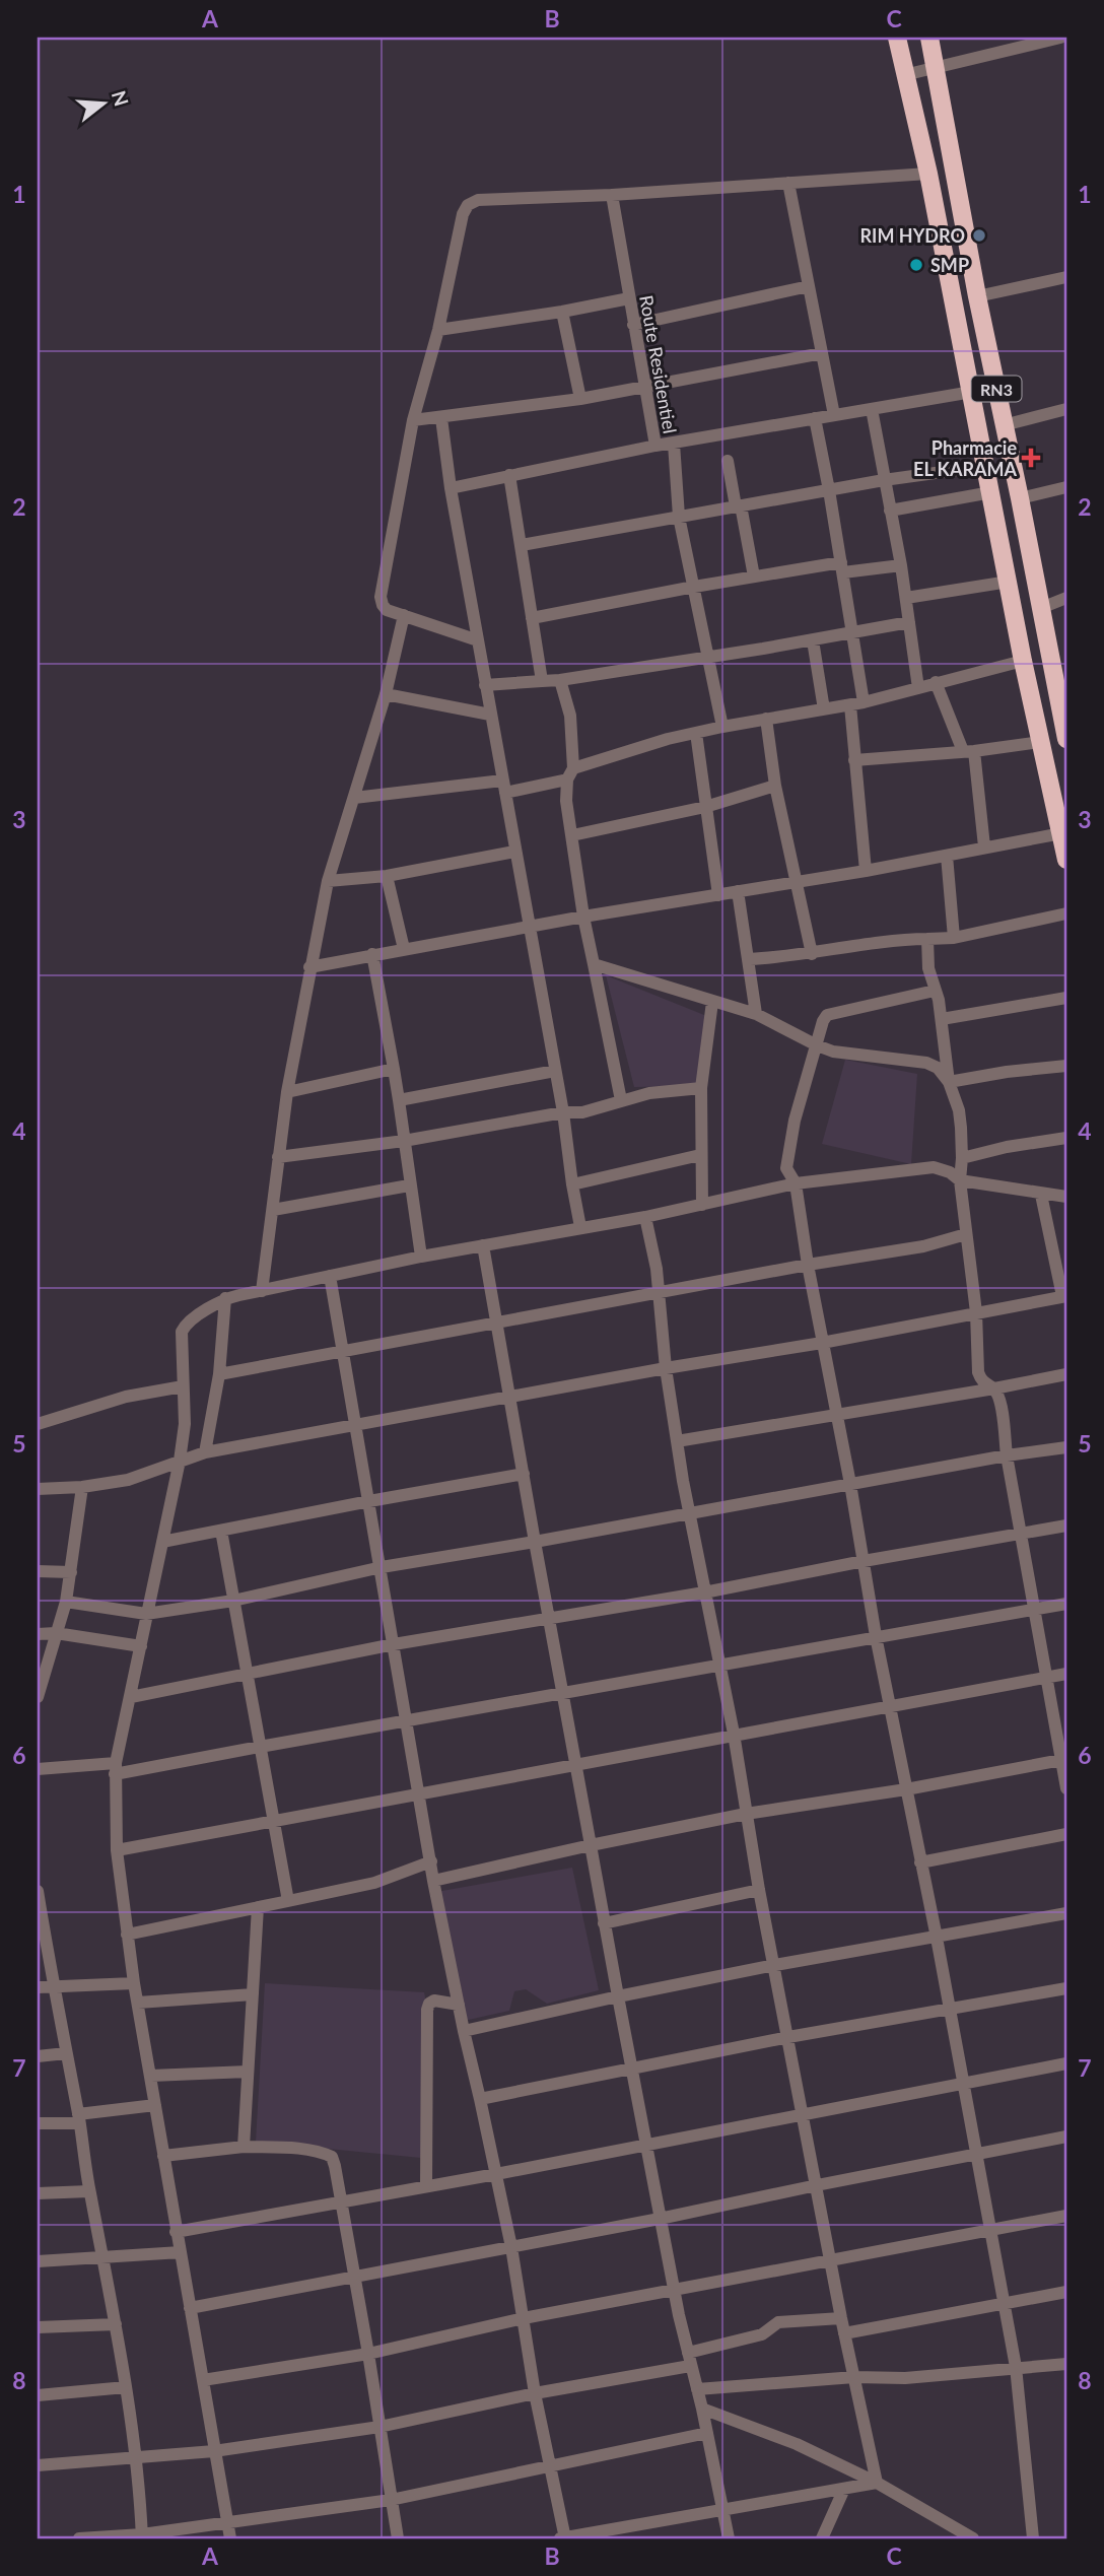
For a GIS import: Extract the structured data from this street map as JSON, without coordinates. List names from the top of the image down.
{
  "streets": {
    "highway": ["RN3"],
    "street": ["Route Residentiel"]
  },
  "crossings": [
    ["Route Residentiel", "RN3"]
  ],
  "places": {
    "other": ["RIM HYDRO", "SMP"],
    "health": ["Pharmacie EL KARAMA"]
  },
  "north": "right",
  "grid": {
    "columns": ["A", "B", "C"],
    "rows": [
      "1",
      "2",
      "3",
      "4",
      "5",
      "6",
      "7",
      "8"
    ]
  }
}
